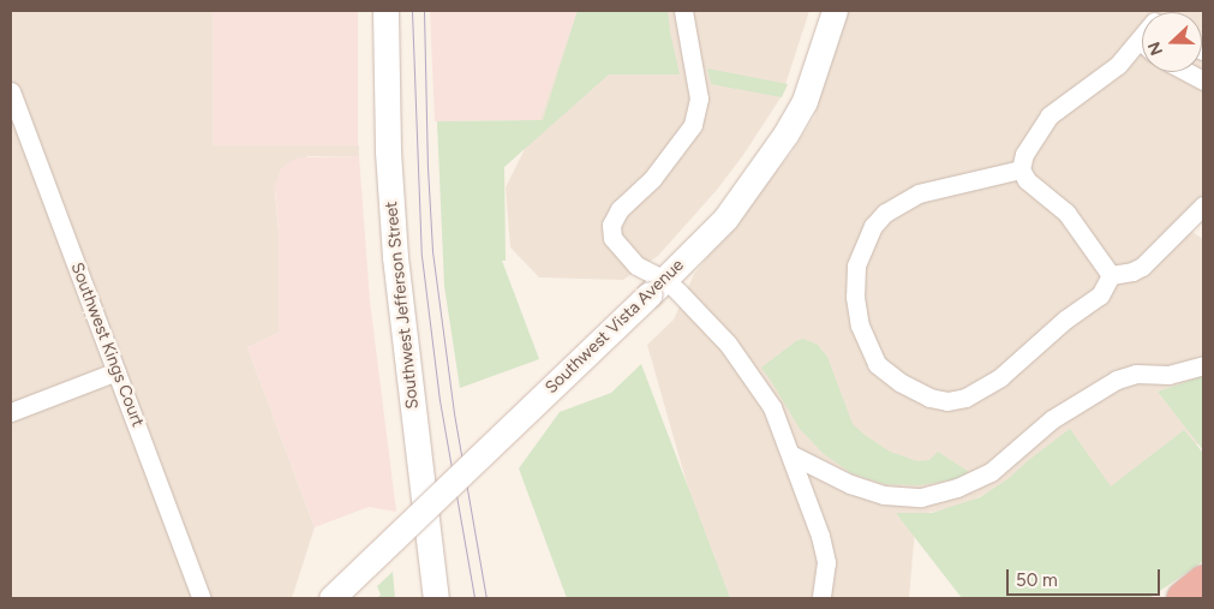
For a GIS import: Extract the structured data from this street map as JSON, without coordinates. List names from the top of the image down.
{
  "streets": {
    "main road": ["Southwest Jefferson Street", "Southwest Vista Avenue"],
    "street": ["Southwest Kings Court"]
  },
  "scale_bar": "50 m",
  "north": "left"
}
